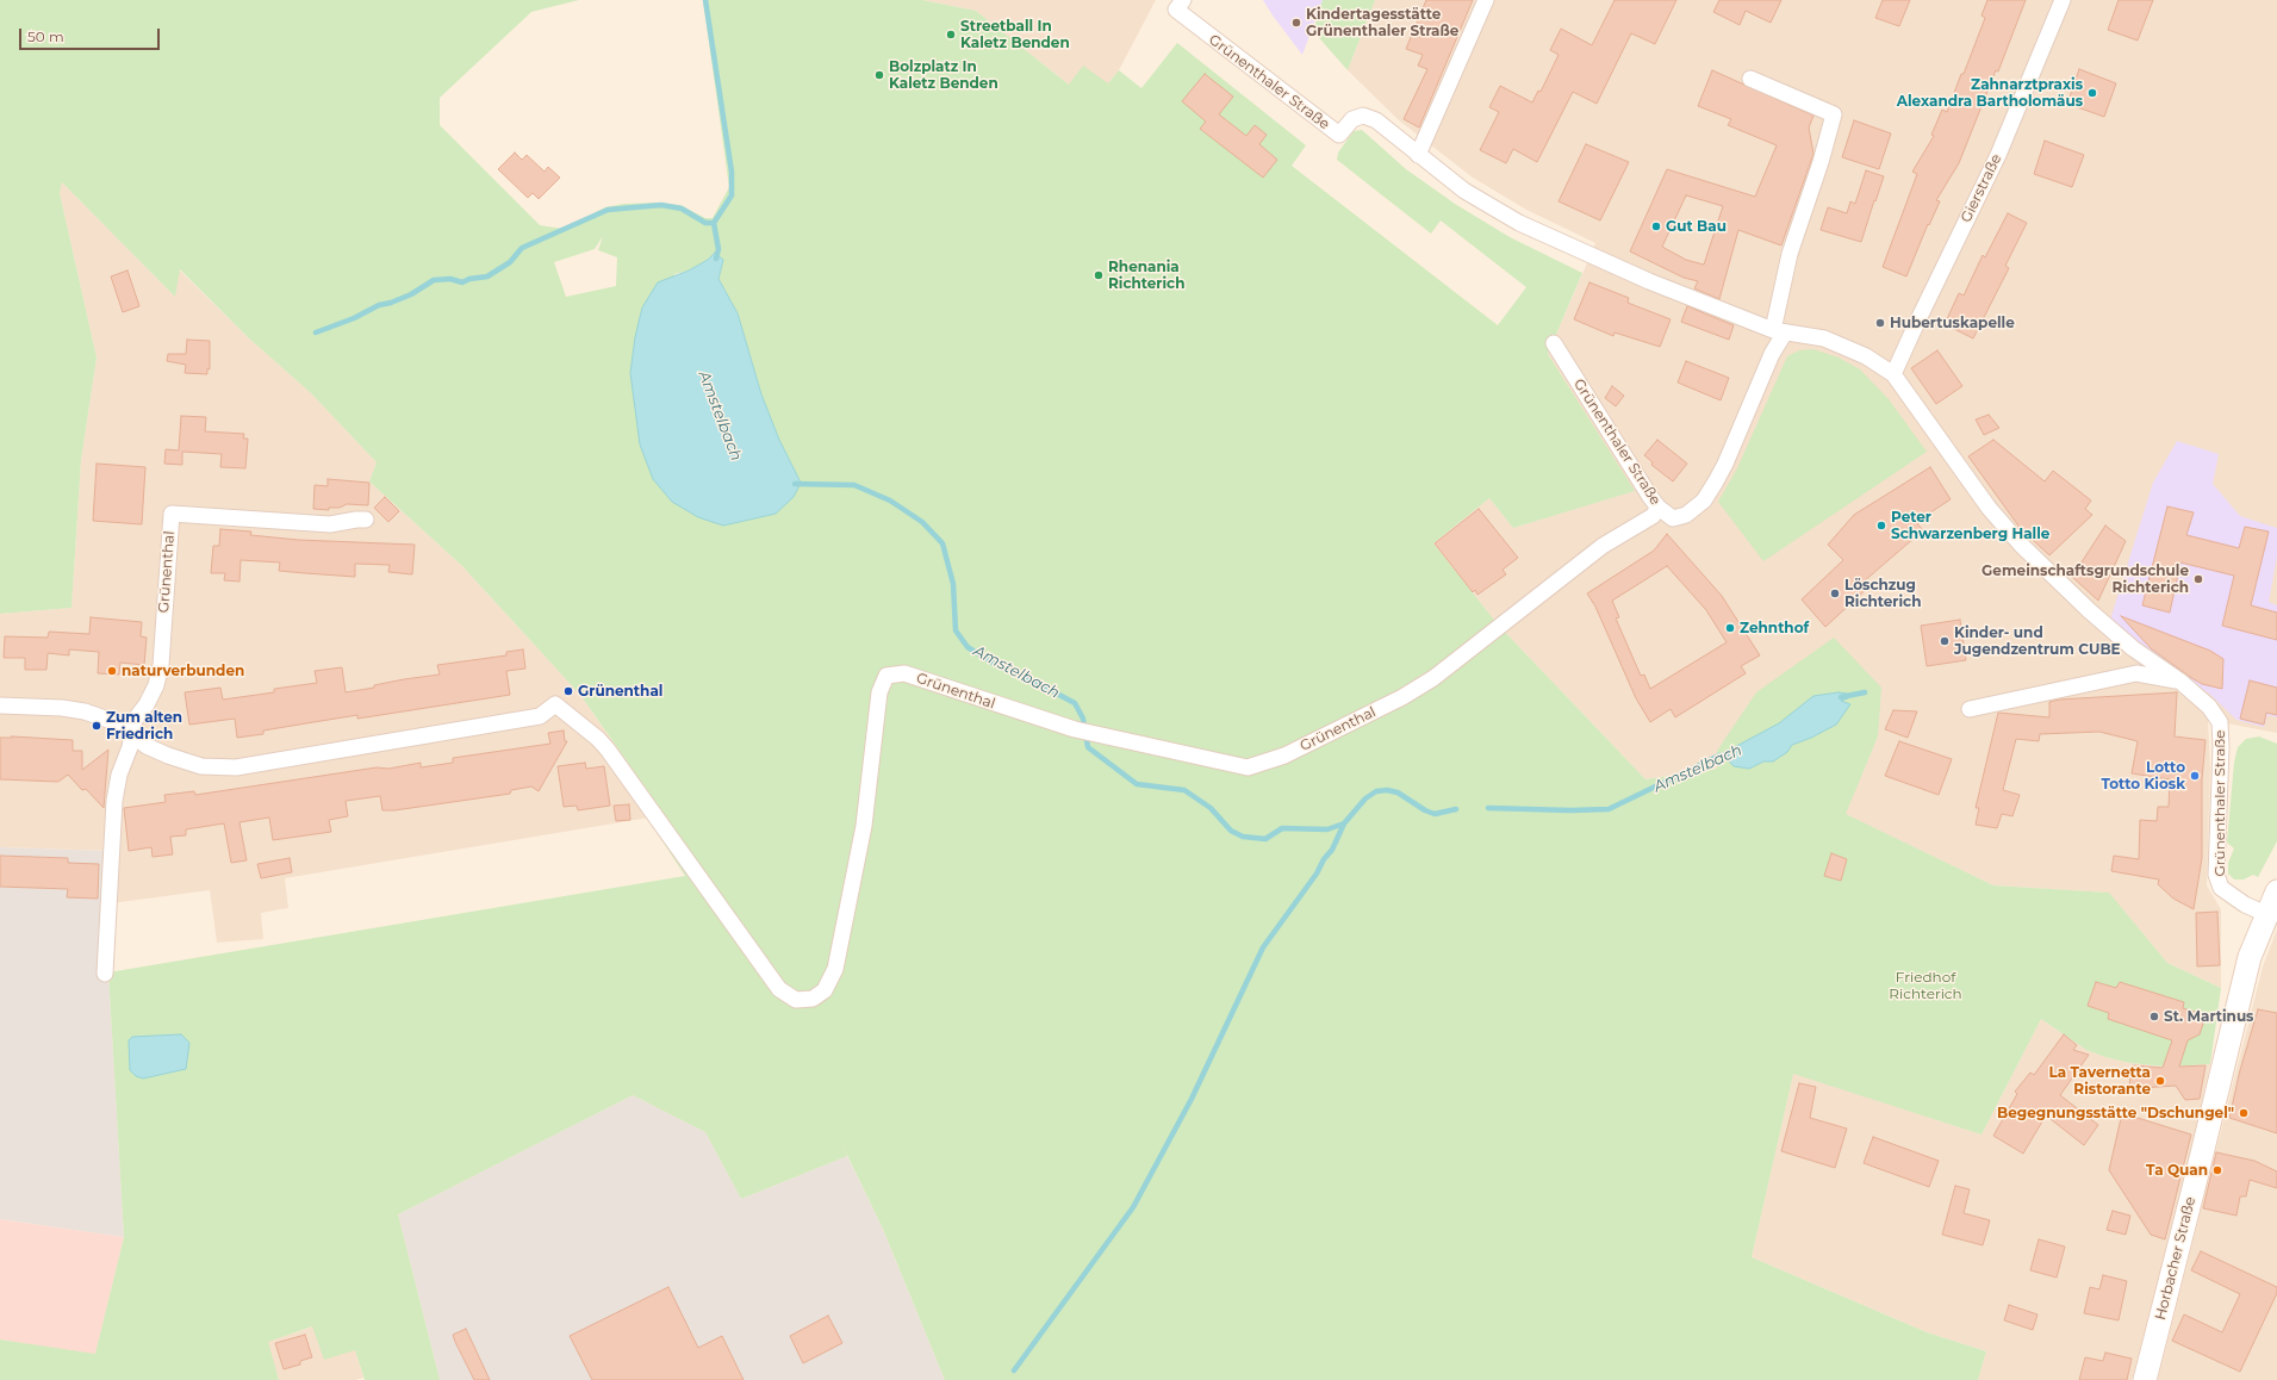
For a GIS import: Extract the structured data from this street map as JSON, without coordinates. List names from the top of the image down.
{
  "streets": {
    "main road": ["Horbacher Straße"],
    "street": ["Grünenthaler Straße", "Gierstraße", "Grünenthal"]
  },
  "crossings": [
    ["Grünenthaler Straße", "Gierstraße"],
    ["Grünenthaler Straße", "Grünenthal"],
    ["Grünenthaler Straße", "Horbacher Straße"]
  ],
  "water": ["Amstelbach"],
  "parks": ["Friedhof Richterich"],
  "places": [
    "Kindertagesstätte Grünenthaler Straße",
    "Streetball In Kaletz Benden",
    "Bolzplatz In Kaletz Benden",
    "Zahnarztpraxis Alexandra Bartholomäus",
    "Gut Bau",
    "Rhenania Richterich",
    "Hubertuskapelle",
    "Peter Schwarzenberg Halle",
    "Gemeinschaftsgrundschule Richterich",
    "Löschzug Richterich",
    "Zehnthof",
    "Kinder- und Jugendzentrum CUBE",
    "naturverbunden",
    "Grünenthal",
    "Zum alten Friedrich",
    "Lotto Totto Kiosk",
    "St. Martinus",
    "La Tavernetta Ristorante",
    "Begegnungsstätte \"Dschungel\"",
    "Ta Quan"
  ],
  "scale_bar": "50 m"
}
